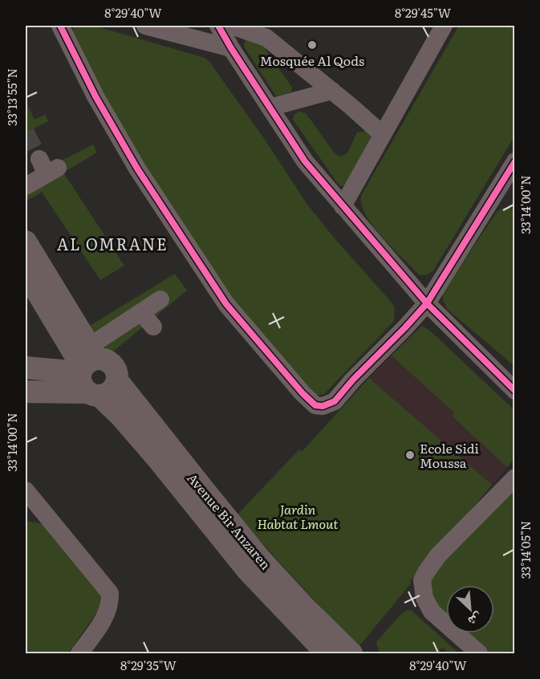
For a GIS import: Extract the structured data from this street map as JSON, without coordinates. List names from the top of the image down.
{
  "streets": {
    "main road": ["Avenue Bir Anzaren"]
  },
  "districts": ["AL OMRANE"],
  "parks": ["Jardin Habtat Lmout"],
  "places": ["Mosquée Al Qods", "Ecole Sidi Moussa"],
  "north": "bottom right",
  "coordinates": [
    "8°29'40\"W",
    "8°29'45\"W",
    "33°13'55\"N",
    "33°14'00\"N",
    "33°14'05\"N",
    "8°29'35\"W"
  ]
}
